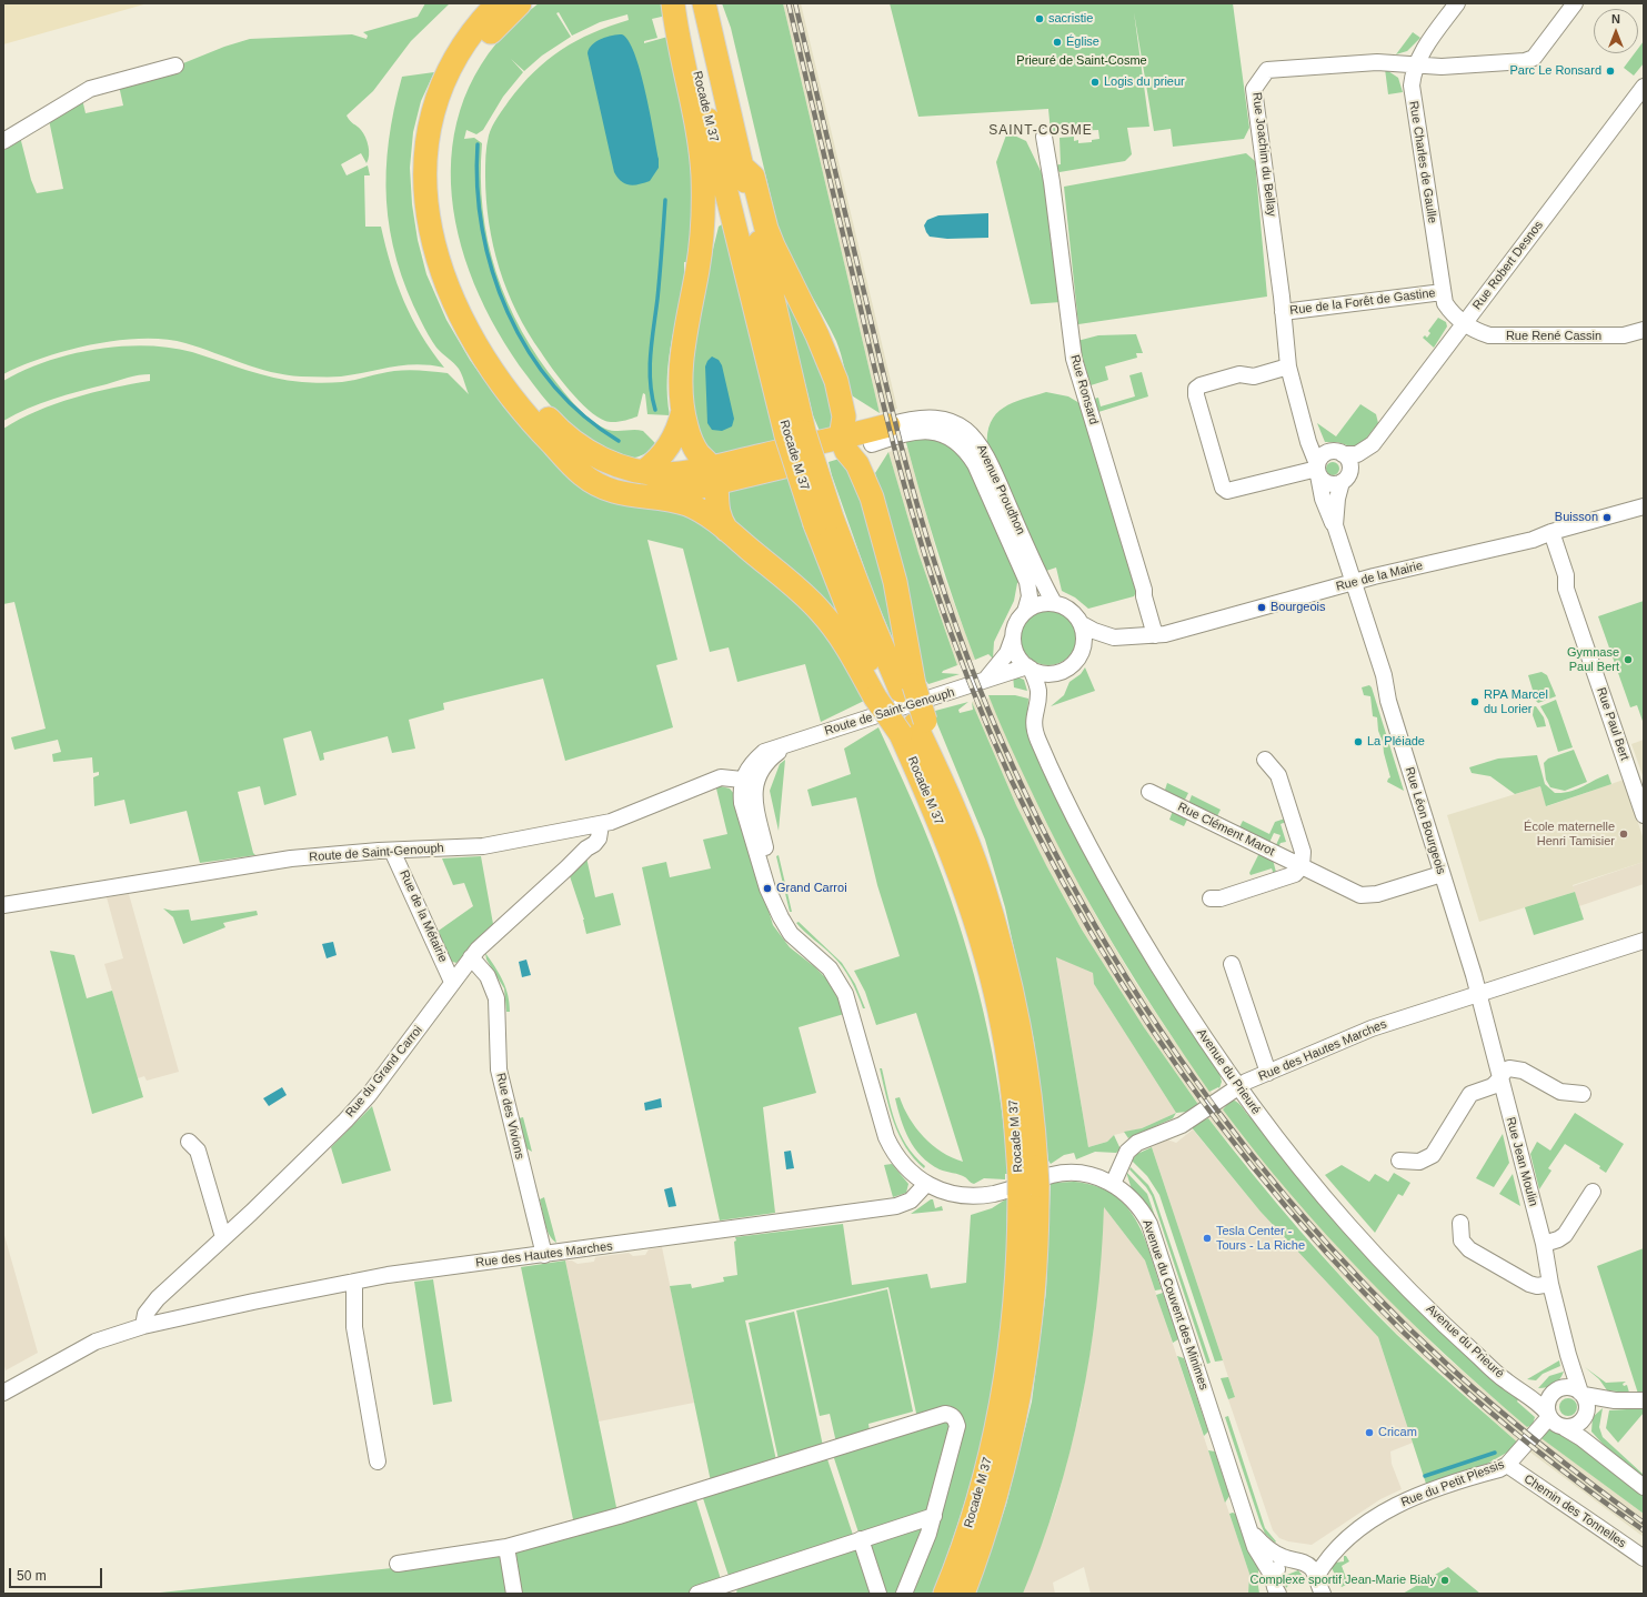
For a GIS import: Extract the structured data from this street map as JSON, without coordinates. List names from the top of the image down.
{
  "streets": {
    "highway": ["Rocade M 37"],
    "street": [
      "Rue Joachim du Bellay",
      "Rue Charles de Gaulle",
      "Rue Robert Desnos",
      "Rue de la Forêt de Gastine",
      "Rue René Cassin",
      "Rue Ronsard",
      "Avenue Proudhon",
      "Rue de la Mairie",
      "Route de Saint-Genouph",
      "Rue Paul Bert",
      "Rue Léon Bourgeois",
      "Rue Clément Marot",
      "Rue de la Métairie",
      "Rue des Hautes Marches",
      "Rue du Grand Carroi",
      "Avenue du Prieuré",
      "Rue des Vivions",
      "Rue Jean Moulin",
      "Avenue du Couvent des Minimes",
      "Rue du Petit Plessis",
      "Chemin des Tonnelles"
    ]
  },
  "crossings": [
    ["Rue Joachim du Bellay", "Rue Charles de Gaulle"],
    ["Rue Joachim du Bellay", "Rue Robert Desnos"],
    ["Rue Joachim du Bellay", "Rue de la Forêt de Gastine"],
    ["Rue Joachim du Bellay", "Rue de la Mairie"],
    ["Rue Joachim du Bellay", "Rue Léon Bourgeois"],
    ["Rue Charles de Gaulle", "Rue Robert Desnos"],
    ["Rue Charles de Gaulle", "Rue de la Forêt de Gastine"],
    ["Rue Charles de Gaulle", "Rue René Cassin"],
    ["Rue Robert Desnos", "Rue René Cassin"],
    ["Rue Ronsard", "Rue de la Mairie"],
    ["Avenue Proudhon", "Rue de la Mairie"],
    ["Avenue Proudhon", "Route de Saint-Genouph"],
    ["Avenue Proudhon", "Avenue du Prieuré"],
    ["Rue de la Mairie", "Route de Saint-Genouph"],
    ["Rue de la Mairie", "Rue Paul Bert"],
    ["Rue de la Mairie", "Rue Léon Bourgeois"],
    ["Rue de la Mairie", "Avenue du Prieuré"],
    ["Route de Saint-Genouph", "Rue de la Métairie"],
    ["Route de Saint-Genouph", "Rue du Grand Carroi"],
    ["Route de Saint-Genouph", "Avenue du Prieuré"],
    ["Route de Saint-Genouph", "Avenue du Couvent des Minimes"],
    ["Rue Léon Bourgeois", "Rue Clément Marot"],
    ["Rue Léon Bourgeois", "Rue des Hautes Marches"],
    ["Rue Léon Bourgeois", "Rue Jean Moulin"],
    ["Rue de la Métairie", "Rue du Grand Carroi"],
    ["Rue des Hautes Marches", "Rue du Grand Carroi"],
    ["Rue des Hautes Marches", "Avenue du Prieuré"],
    ["Rue des Hautes Marches", "Rue des Vivions"],
    ["Rue des Hautes Marches", "Rue Jean Moulin"],
    ["Rue des Hautes Marches", "Avenue du Couvent des Minimes"],
    ["Rue du Grand Carroi", "Rue des Vivions"],
    ["Avenue du Prieuré", "Rue Jean Moulin"],
    ["Avenue du Prieuré", "Rue du Petit Plessis"],
    ["Rue Jean Moulin", "Rue du Petit Plessis"],
    ["Avenue du Couvent des Minimes", "Rue du Petit Plessis"],
    ["Rue du Petit Plessis", "Chemin des Tonnelles"]
  ],
  "districts": ["SAINT-COSME"],
  "parks": ["Prieuré de Saint-Cosme"],
  "places": [
    "sacristie",
    "Église",
    "Parc Le Ronsard",
    "Logis du prieur",
    "Buisson",
    "Bourgeois",
    "Gymnase Paul Bert",
    "RPA Marcel du Lorier",
    "La Pléiade",
    "École maternelle Henri Tamisier",
    "Grand Carroi",
    "Tesla Center - Tours - La Riche",
    "Cricam",
    "Complexe sportif Jean-Marie Bialy"
  ],
  "scale_bar": "50 m",
  "north": "top"
}
